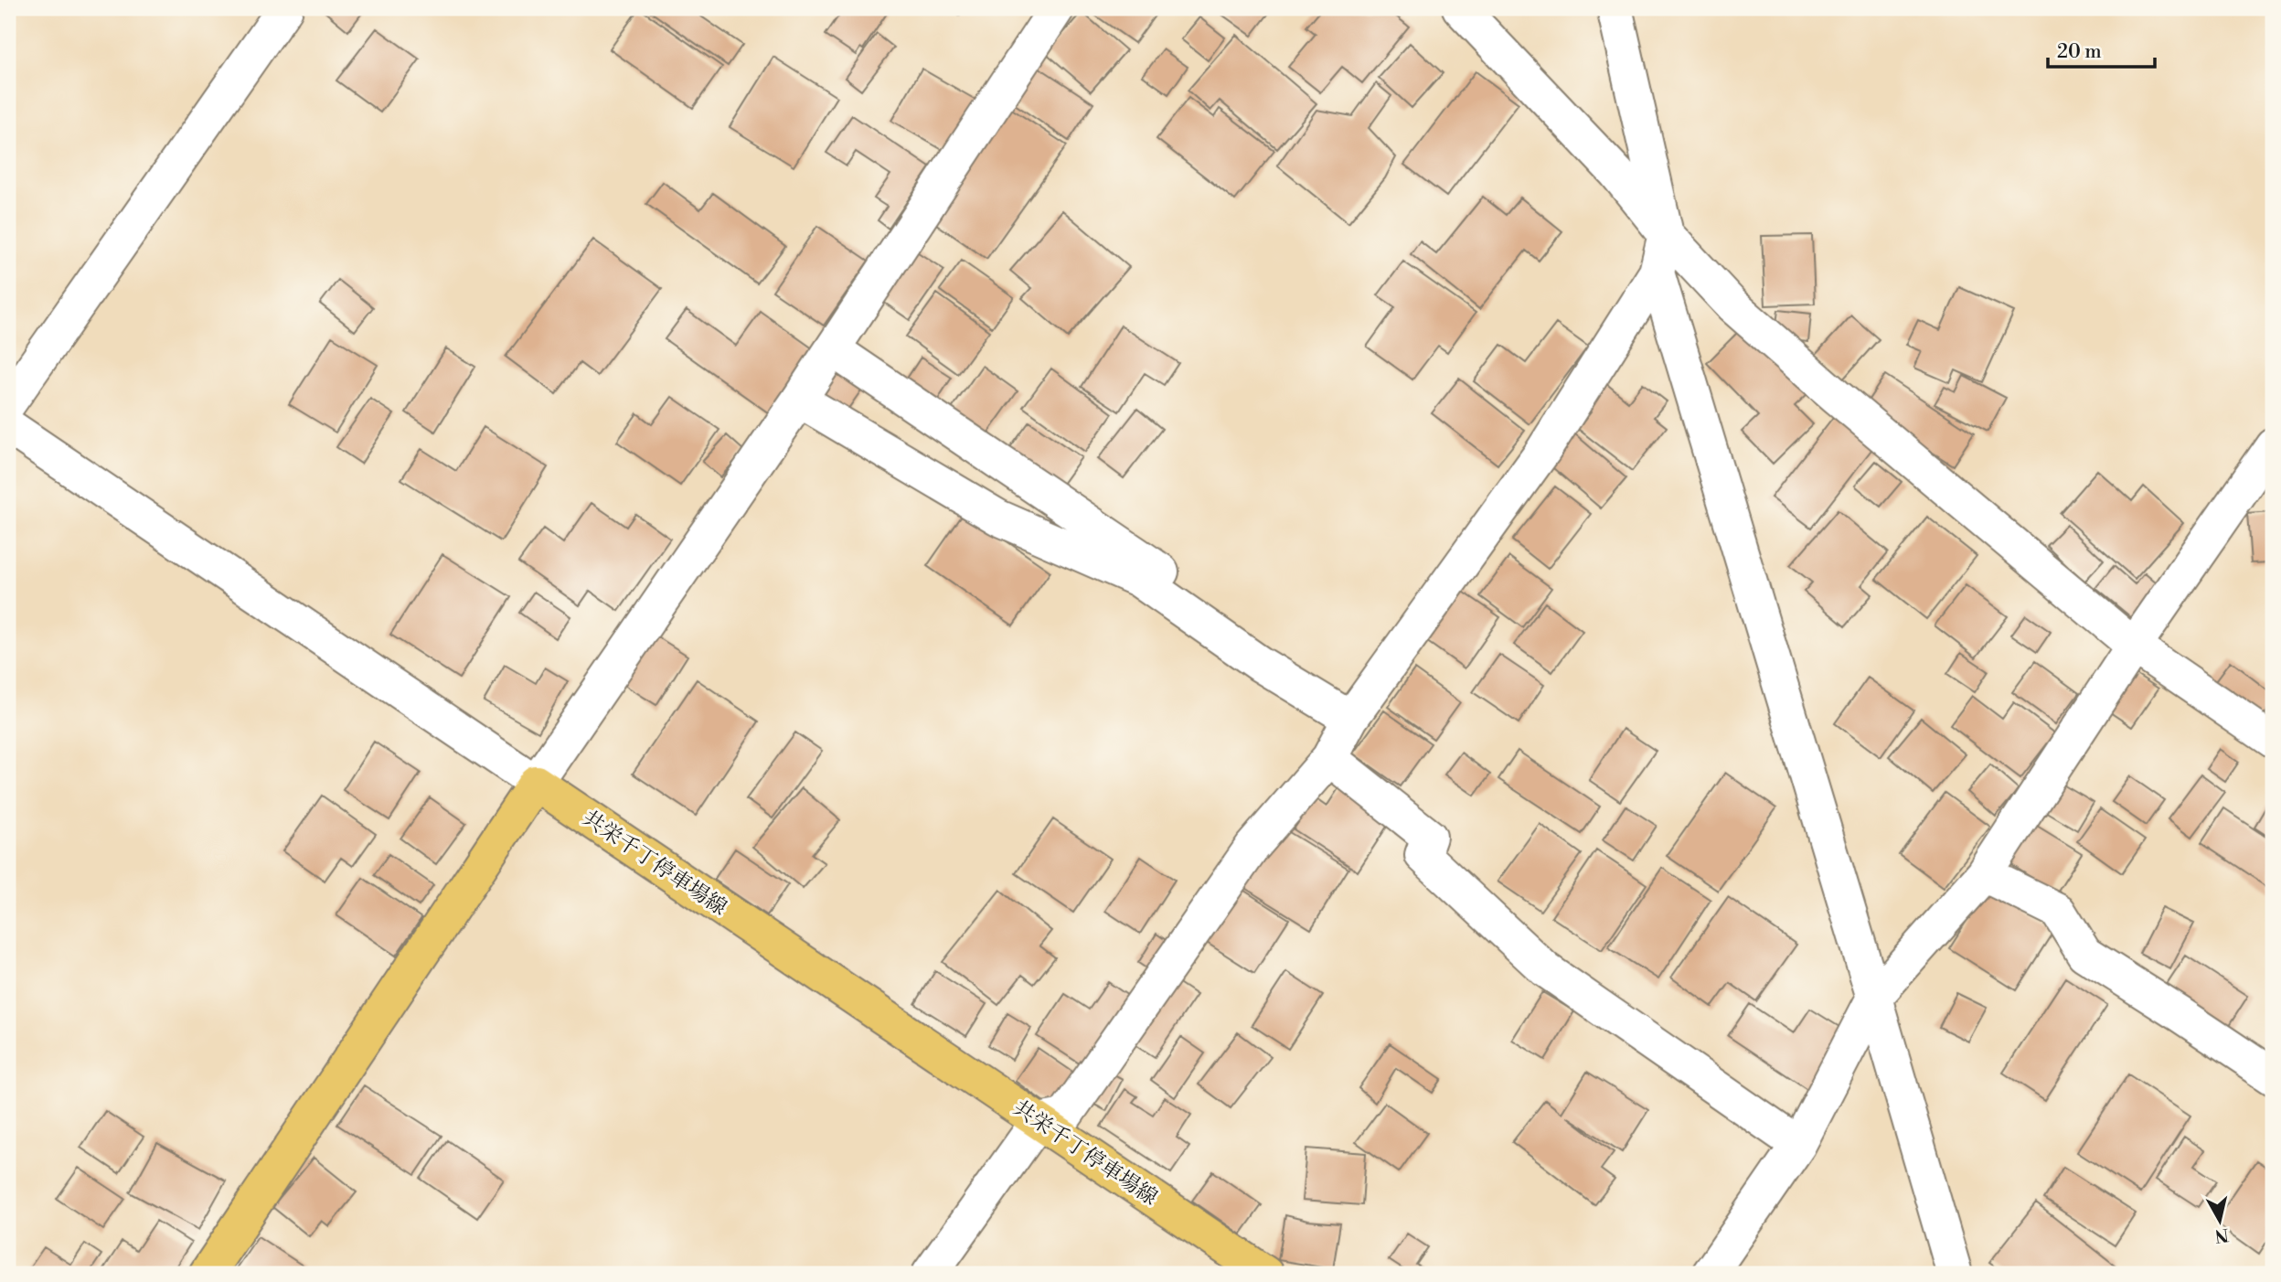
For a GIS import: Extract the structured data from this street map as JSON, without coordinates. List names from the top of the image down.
{
  "streets": {
    "main road": ["共栄千丁停車場線"]
  },
  "scale_bar": "20 m",
  "north": "bottom"
}
